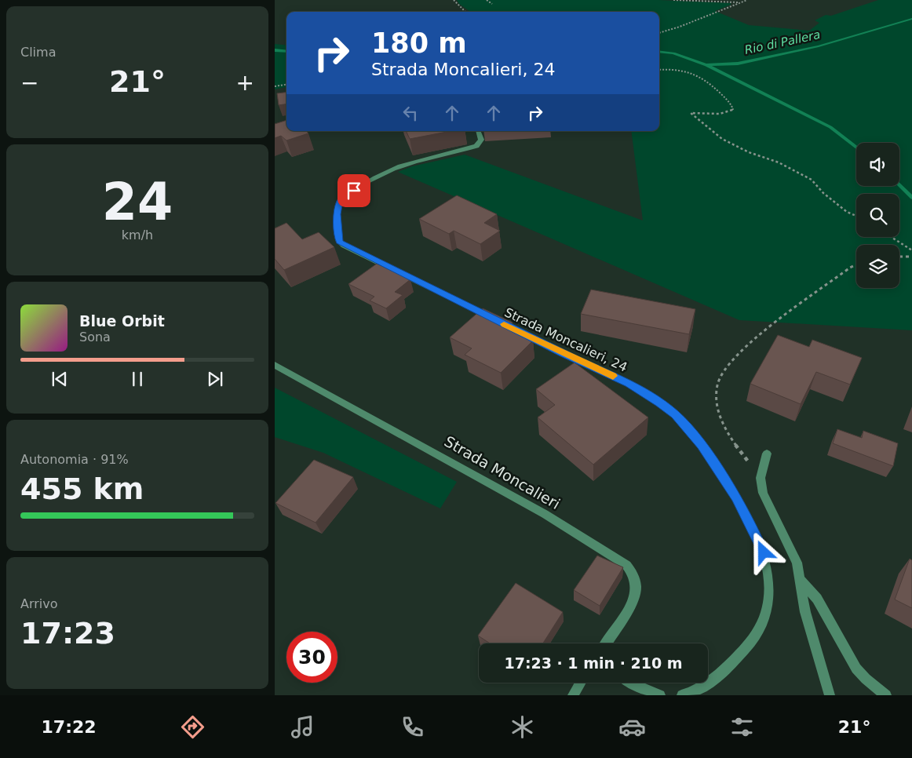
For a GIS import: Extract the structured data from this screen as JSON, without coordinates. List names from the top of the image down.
{
  "streets": {
    "street": ["Strada Moncalieri, 24", "Strada Moncalieri"]
  },
  "water": ["Rio di Pallera"],
  "page": {
    "tile": [
      "Clima",
      ["24", "km/h"],
      ["Autonomia · 91%", "455 km"],
      ["Arrivo", "17:23"]
    ],
    "turn": ["180 m", "Strada Moncalieri, 24"],
    "heat": ["−", "21°", "+"],
    "song": ["Blue Orbit", "Sona"],
    "limit": "30",
    "trip": "17:23 · 1 min · 210 m",
    "tabs": ["17:22", "21°"]
  }
}
